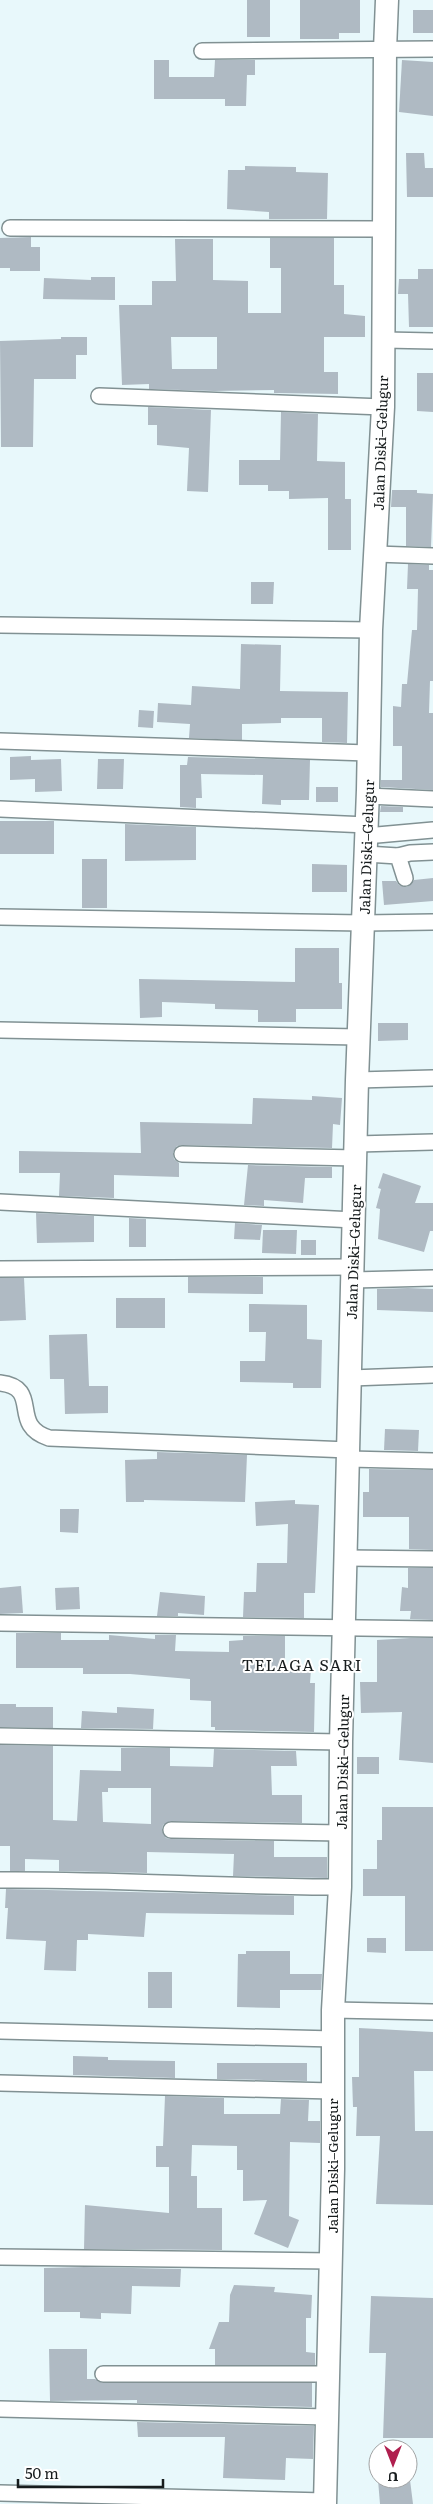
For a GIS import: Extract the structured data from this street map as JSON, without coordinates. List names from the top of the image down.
{
  "streets": {
    "main road": ["Jalan Diski–Gelugur"]
  },
  "districts": ["TELAGA SARI"],
  "scale_bar": "50 m",
  "north": "bottom"
}
